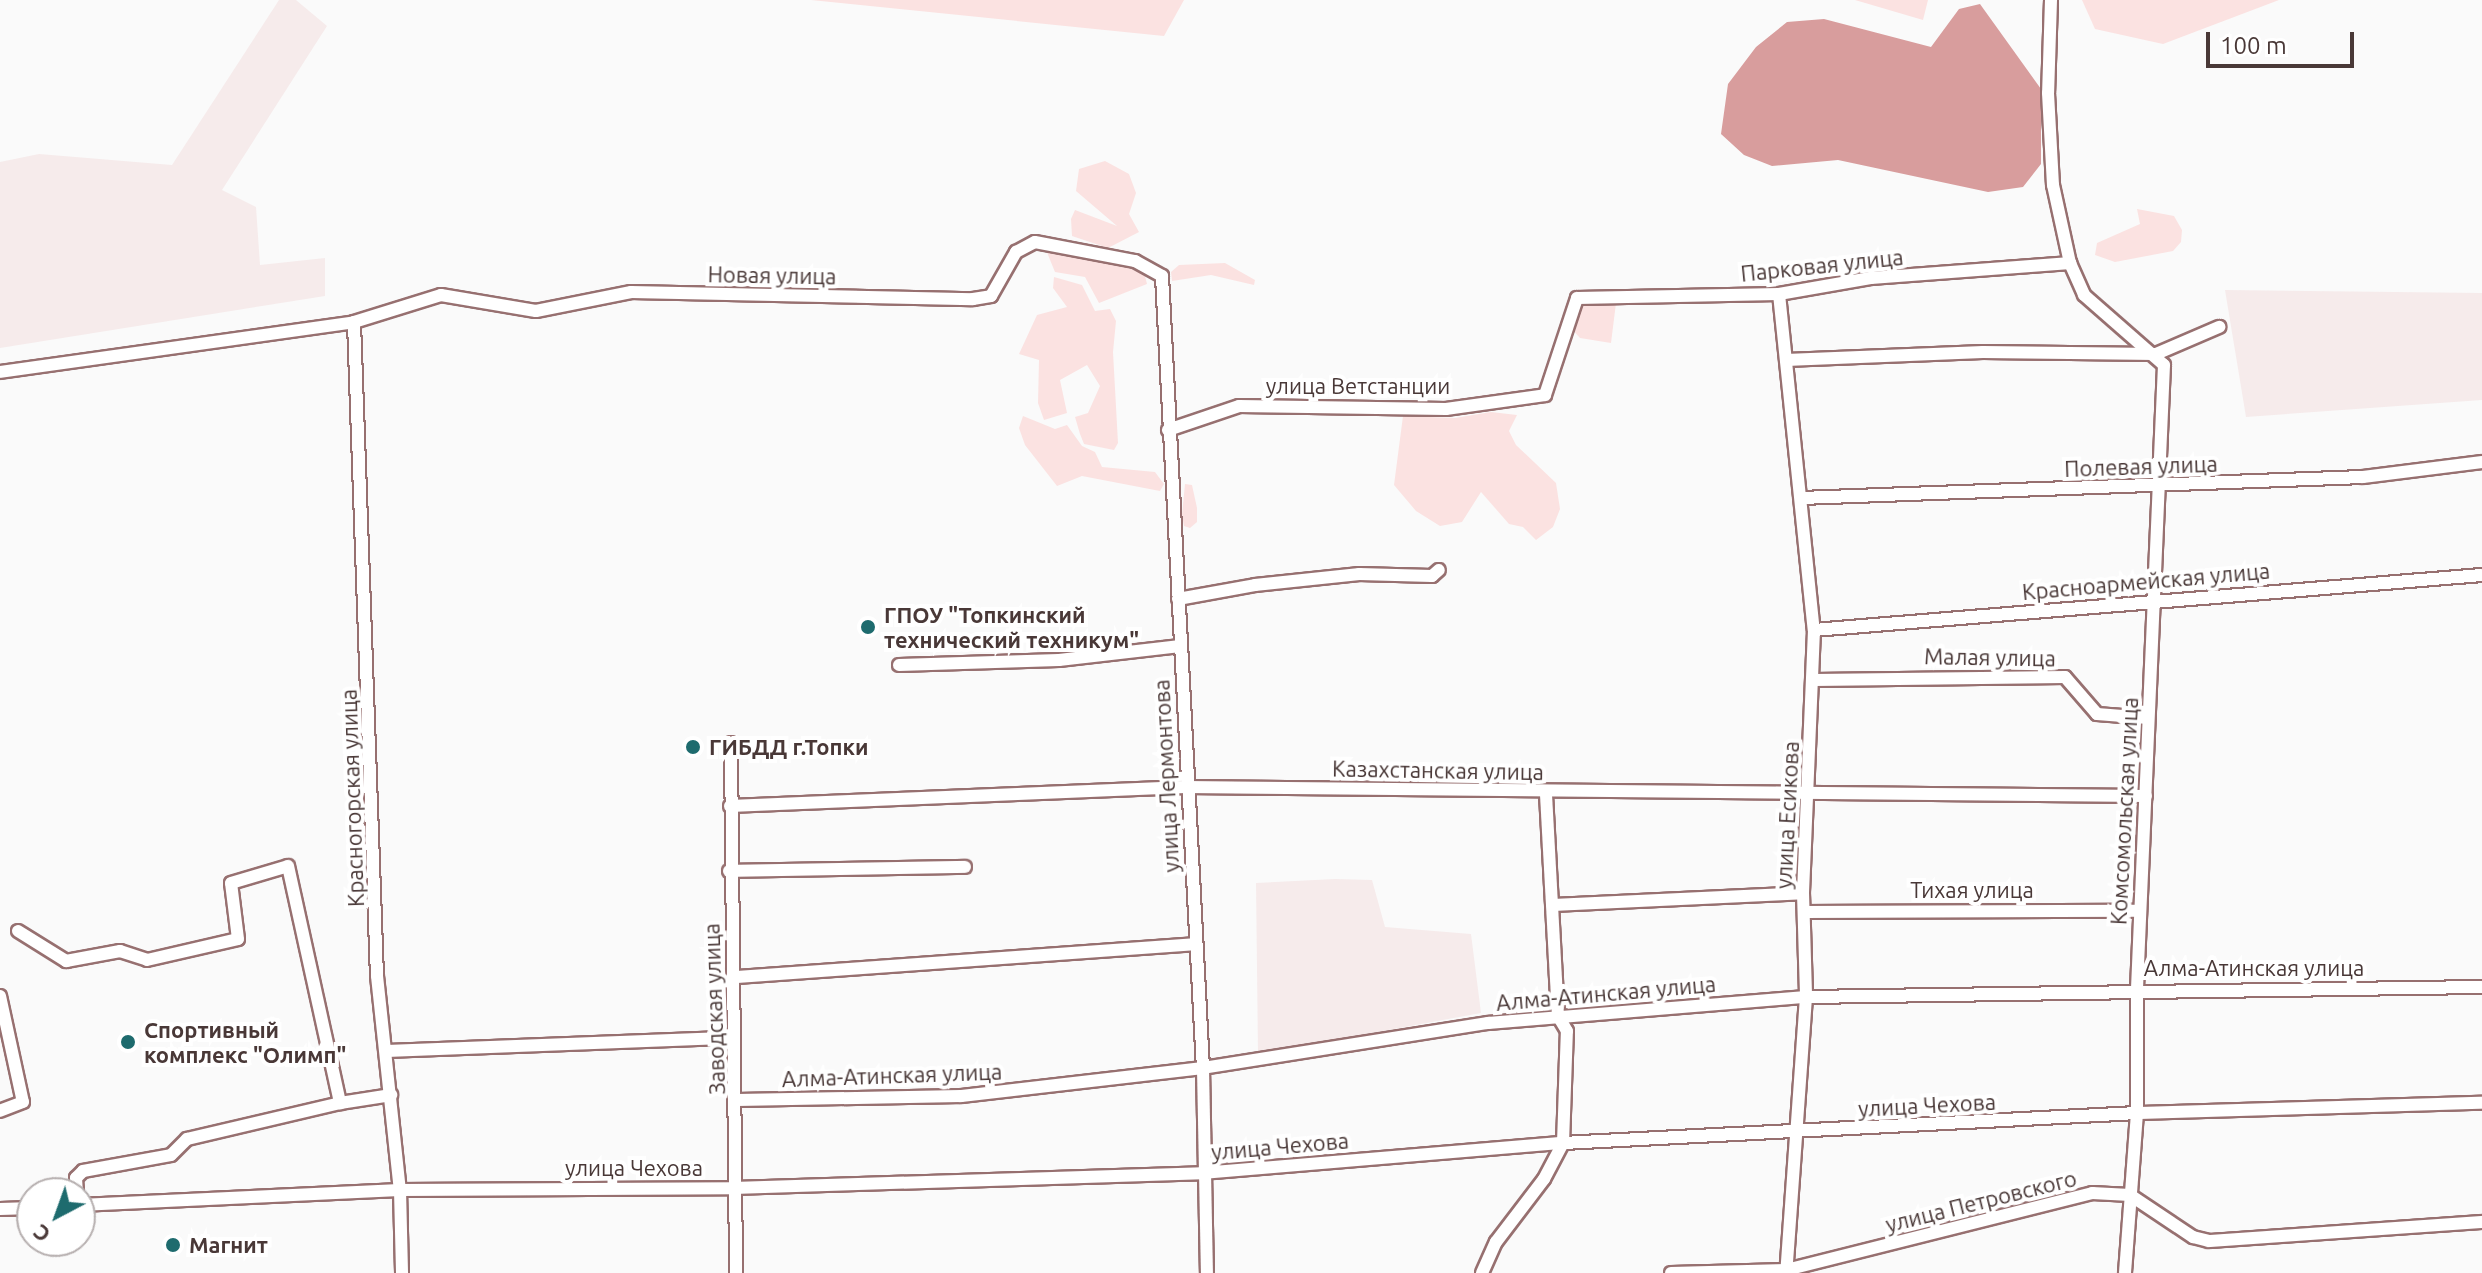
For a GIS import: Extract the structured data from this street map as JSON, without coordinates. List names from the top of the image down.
{
  "streets": {
    "street": [
      "Парковая улица",
      "Новая улица",
      "улица Ветстанции",
      "Полевая улица",
      "Красноармейская улица",
      "Малая улица",
      "Казахстанская улица",
      "улица Лермонтова",
      "Красногорская улица",
      "Комсомольская улица",
      "улица Есикова",
      "Тихая улица",
      "Алма-Атинская улица",
      "Заводская улица",
      "улица Чехова",
      "улица Петровского"
    ]
  },
  "crossings": [
    ["Парковая улица", "улица Ветстанции"],
    ["Парковая улица", "улица Есикова"],
    ["Новая улица", "улица Лермонтова"],
    ["Новая улица", "Красногорская улица"],
    ["улица Ветстанции", "улица Лермонтова"],
    ["Полевая улица", "Комсомольская улица"],
    ["Полевая улица", "улица Есикова"],
    ["Красноармейская улица", "Комсомольская улица"],
    ["Красноармейская улица", "улица Есикова"],
    ["Малая улица", "Комсомольская улица"],
    ["Малая улица", "улица Есикова"],
    ["Казахстанская улица", "улица Лермонтова"],
    ["Казахстанская улица", "Комсомольская улица"],
    ["Казахстанская улица", "улица Есикова"],
    ["Казахстанская улица", "Заводская улица"],
    ["улица Лермонтова", "Алма-Атинская улица"],
    ["улица Лермонтова", "улица Чехова"],
    ["Красногорская улица", "улица Чехова"],
    ["Комсомольская улица", "Тихая улица"],
    ["Комсомольская улица", "Алма-Атинская улица"],
    ["Комсомольская улица", "улица Чехова"],
    ["Комсомольская улица", "улица Петровского"],
    ["улица Есикова", "Тихая улица"],
    ["улица Есикова", "Алма-Атинская улица"],
    ["улица Есикова", "улица Чехова"],
    ["улица Есикова", "улица Петровского"],
    ["Алма-Атинская улица", "Заводская улица"],
    ["Заводская улица", "улица Чехова"]
  ],
  "places": [
    "ГПОУ \"Топкинский технический техникум\"",
    "ГИБДД г.Топки",
    "Спортивный комплекс \"Олимп\"",
    "Магнит"
  ],
  "scale_bar": "100 m",
  "north": "bottom left"
}
